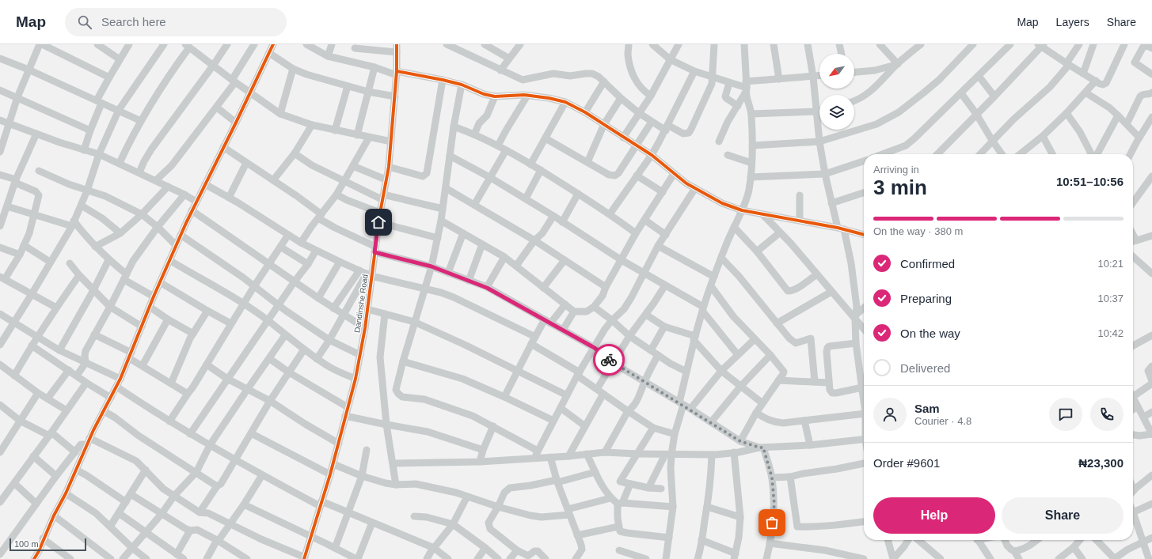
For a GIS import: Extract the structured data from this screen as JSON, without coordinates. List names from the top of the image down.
{
  "streets": {
    "street": ["Dandinshe Road"]
  },
  "scale_bar": "100 m",
  "north": "bottom left",
  "page": {
    "header": "Map",
    "search": "Search here",
    "nav": ["Map", "Layers", "Share"],
    "heading": ["3 min", "Arriving in", "10:51–10:56"],
    "panel": [
      "Sam",
      "Courier · 4.8",
      "Order #9601",
      "₦23,300"
    ],
    "bar": "On the way · 380 m",
    "list": [
      ["Confirmed", "10:21"],
      ["Preparing", "10:37"],
      ["On the way", "10:42"],
      "Delivered"
    ],
    "buttons": ["Help", "Share"],
    "scale": "100 m"
  }
}
